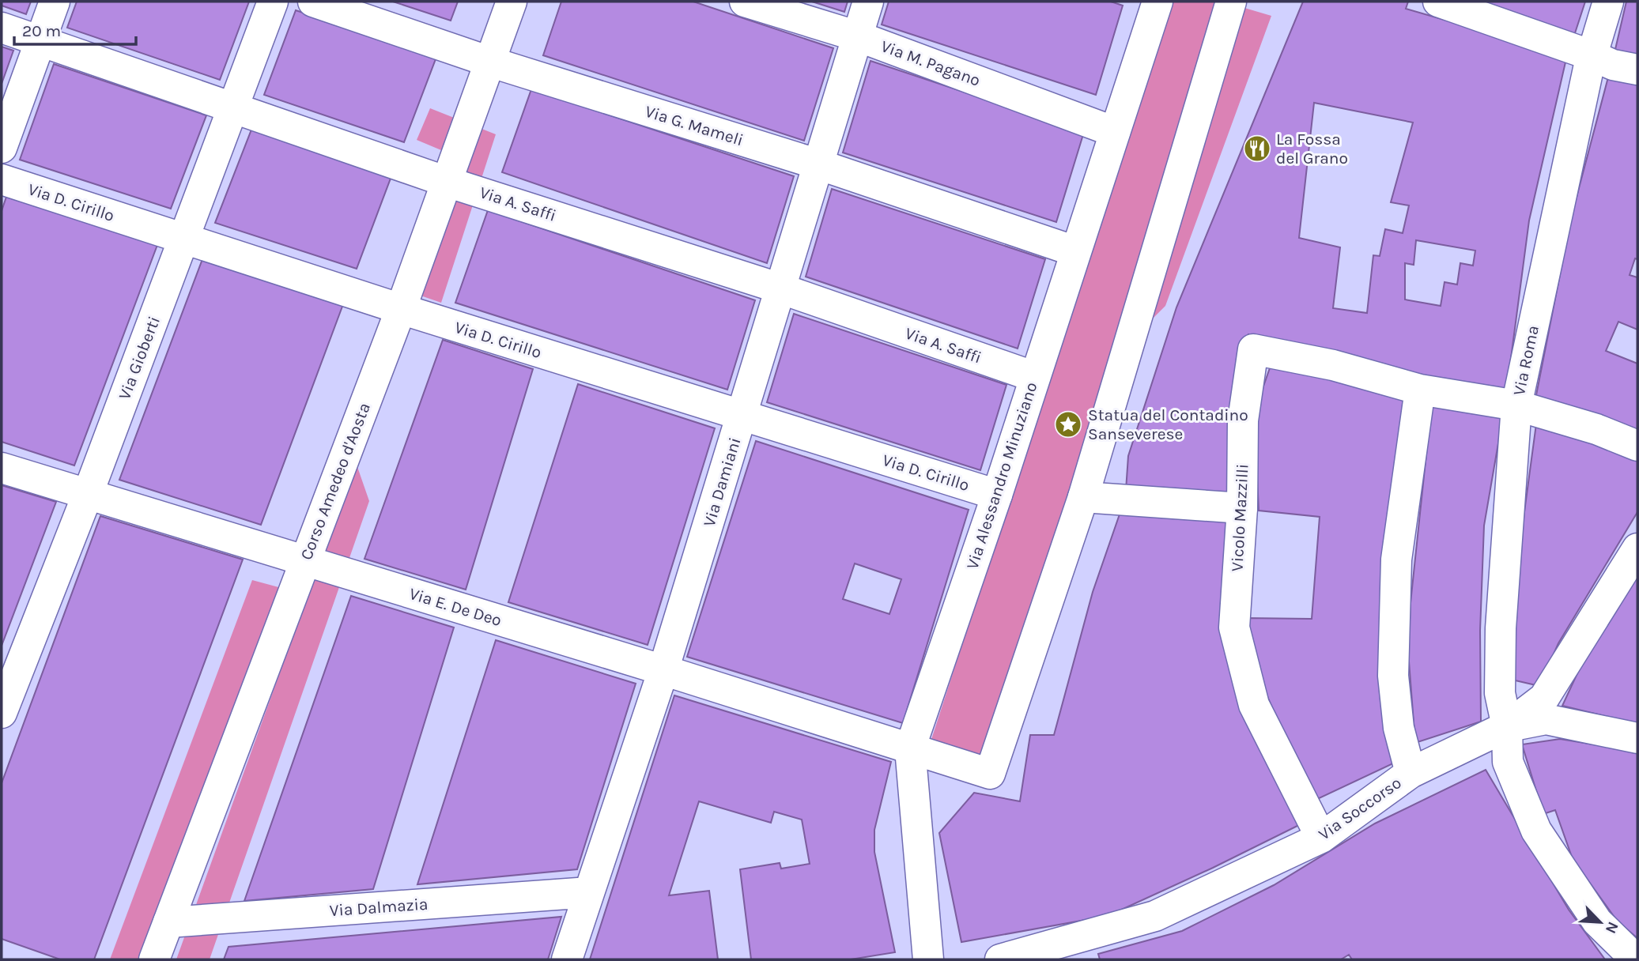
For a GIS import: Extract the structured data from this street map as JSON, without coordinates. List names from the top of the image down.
{
  "streets": {
    "street": [
      "Via M. Pagano",
      "Via G. Mameli",
      "Via D. Cirillo",
      "Via A. Saffi",
      "Via Gioberti",
      "Via Roma",
      "Via Alessandro Minuziano",
      "Corso Amedeo d'Aosta",
      "Via Damiani",
      "Vicolo Mazzilli",
      "Via E. De Deo",
      "Via Soccorso",
      "Via Dalmazia"
    ]
  },
  "crossings": [
    ["Via M. Pagano", "Via Alessandro Minuziano"],
    ["Via M. Pagano", "Via Damiani"],
    ["Via G. Mameli", "Via Alessandro Minuziano"],
    ["Via G. Mameli", "Corso Amedeo d'Aosta"],
    ["Via G. Mameli", "Via Damiani"],
    ["Via D. Cirillo", "Via Gioberti"],
    ["Via D. Cirillo", "Via Alessandro Minuziano"],
    ["Via D. Cirillo", "Corso Amedeo d'Aosta"],
    ["Via D. Cirillo", "Via Damiani"],
    ["Via A. Saffi", "Via Gioberti"],
    ["Via A. Saffi", "Via Alessandro Minuziano"],
    ["Via A. Saffi", "Corso Amedeo d'Aosta"],
    ["Via A. Saffi", "Via Damiani"],
    ["Via Gioberti", "Via E. De Deo"],
    ["Via Roma", "Vicolo Mazzilli"],
    ["Via Roma", "Via Soccorso"],
    ["Via Alessandro Minuziano", "Via E. De Deo"],
    ["Corso Amedeo d'Aosta", "Via E. De Deo"],
    ["Corso Amedeo d'Aosta", "Via Dalmazia"],
    ["Via Damiani", "Via E. De Deo"],
    ["Via Damiani", "Via Dalmazia"],
    ["Vicolo Mazzilli", "Via Soccorso"]
  ],
  "places": {
    "restaurant": ["La Fossa del Grano"],
    "place": ["Statua del Contadino Sanseverese"]
  },
  "scale_bar": "20 m",
  "north": "bottom right"
}
